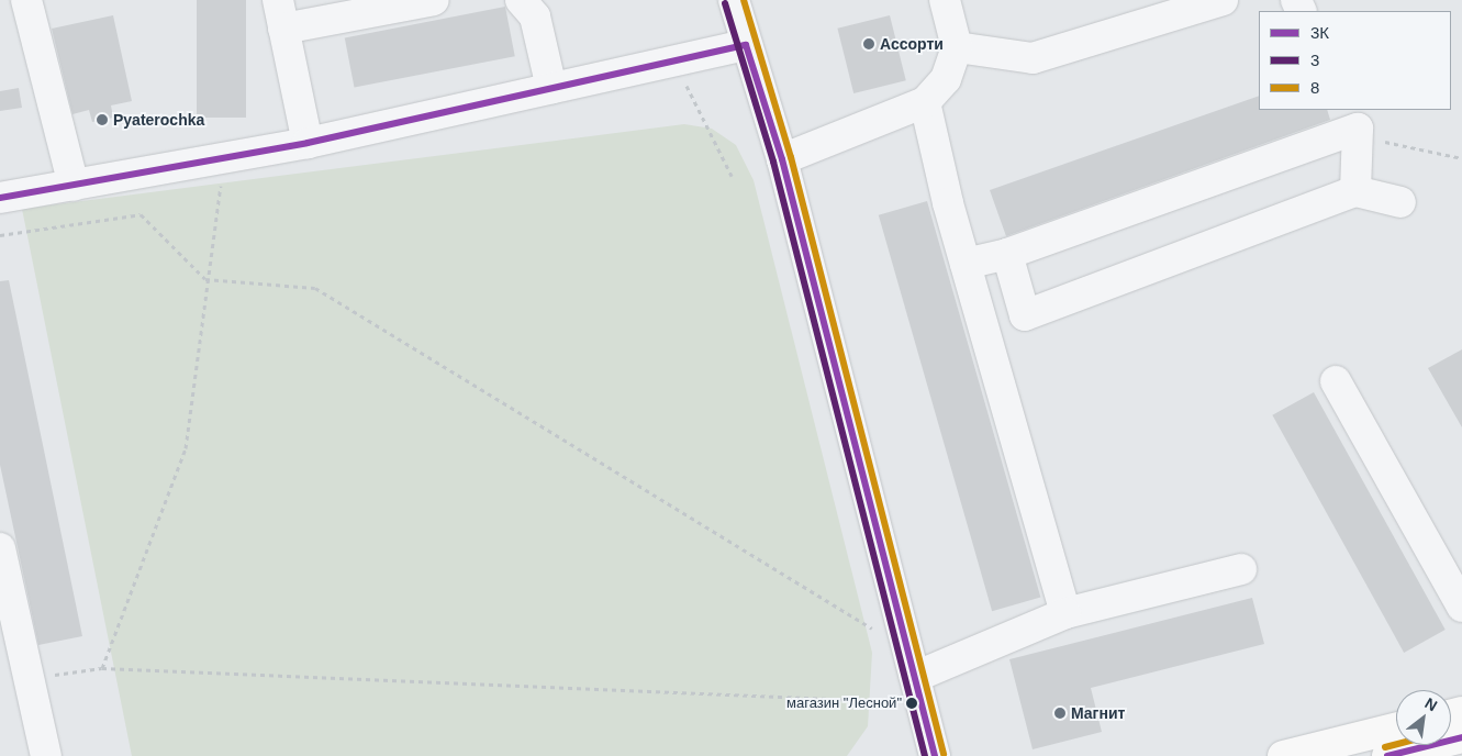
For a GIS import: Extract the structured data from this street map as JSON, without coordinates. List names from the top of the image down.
{
  "places": [
    "Ассорти",
    "Pyaterochka",
    "магазин \"Лесной\"",
    "Магнит"
  ],
  "lines": ["transit line 8", "transit line 3", "transit line 3К"],
  "legend": ["3К", "3", "8"],
  "north": "top right"
}
